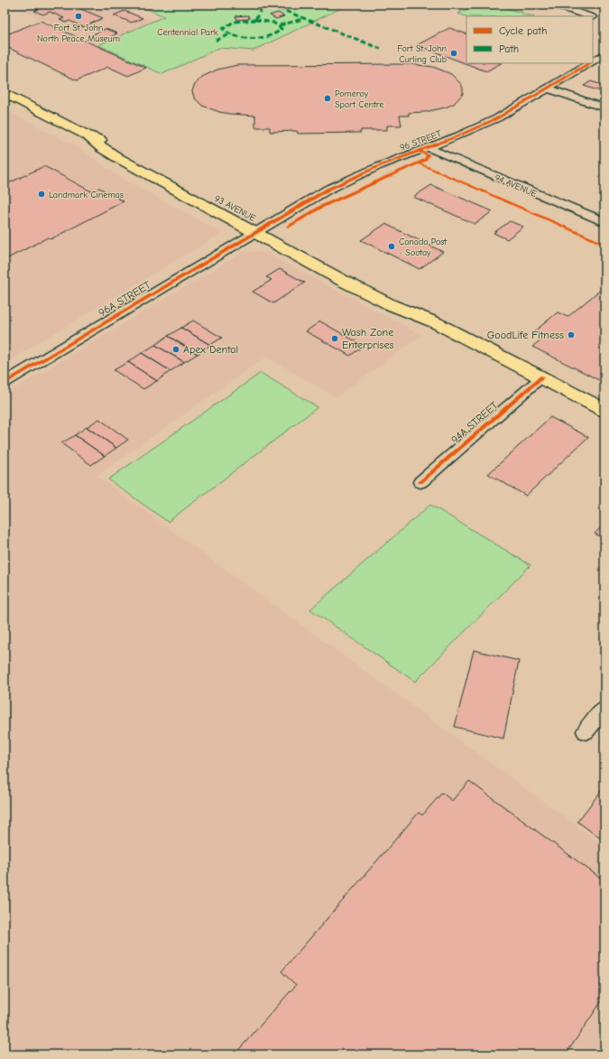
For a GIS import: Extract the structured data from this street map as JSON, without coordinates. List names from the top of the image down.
{
  "streets": {
    "main road": ["93 AVENUE"],
    "street": [
      "96 STREET",
      "94 AVENUE",
      "96A STREET",
      "94A STREET"
    ]
  },
  "crossings": [
    ["96 STREET", "94 AVENUE"],
    ["96 STREET", "93 AVENUE"],
    ["96 STREET", "96A STREET"],
    ["93 AVENUE", "96A STREET"],
    ["93 AVENUE", "94A STREET"]
  ],
  "parks": ["Centennial Park"],
  "places": [
    "Fort St. John North Peace Museum",
    "Fort St. John Curling Club",
    "Pomeroy Sport Centre",
    "Landmark Cinemas",
    "Canada Post - Sootay",
    "GoodLife Fitness",
    "Wash Zone Enterprises",
    "Apex Dental"
  ],
  "legend": ["Cycle path", "Path"]
}
